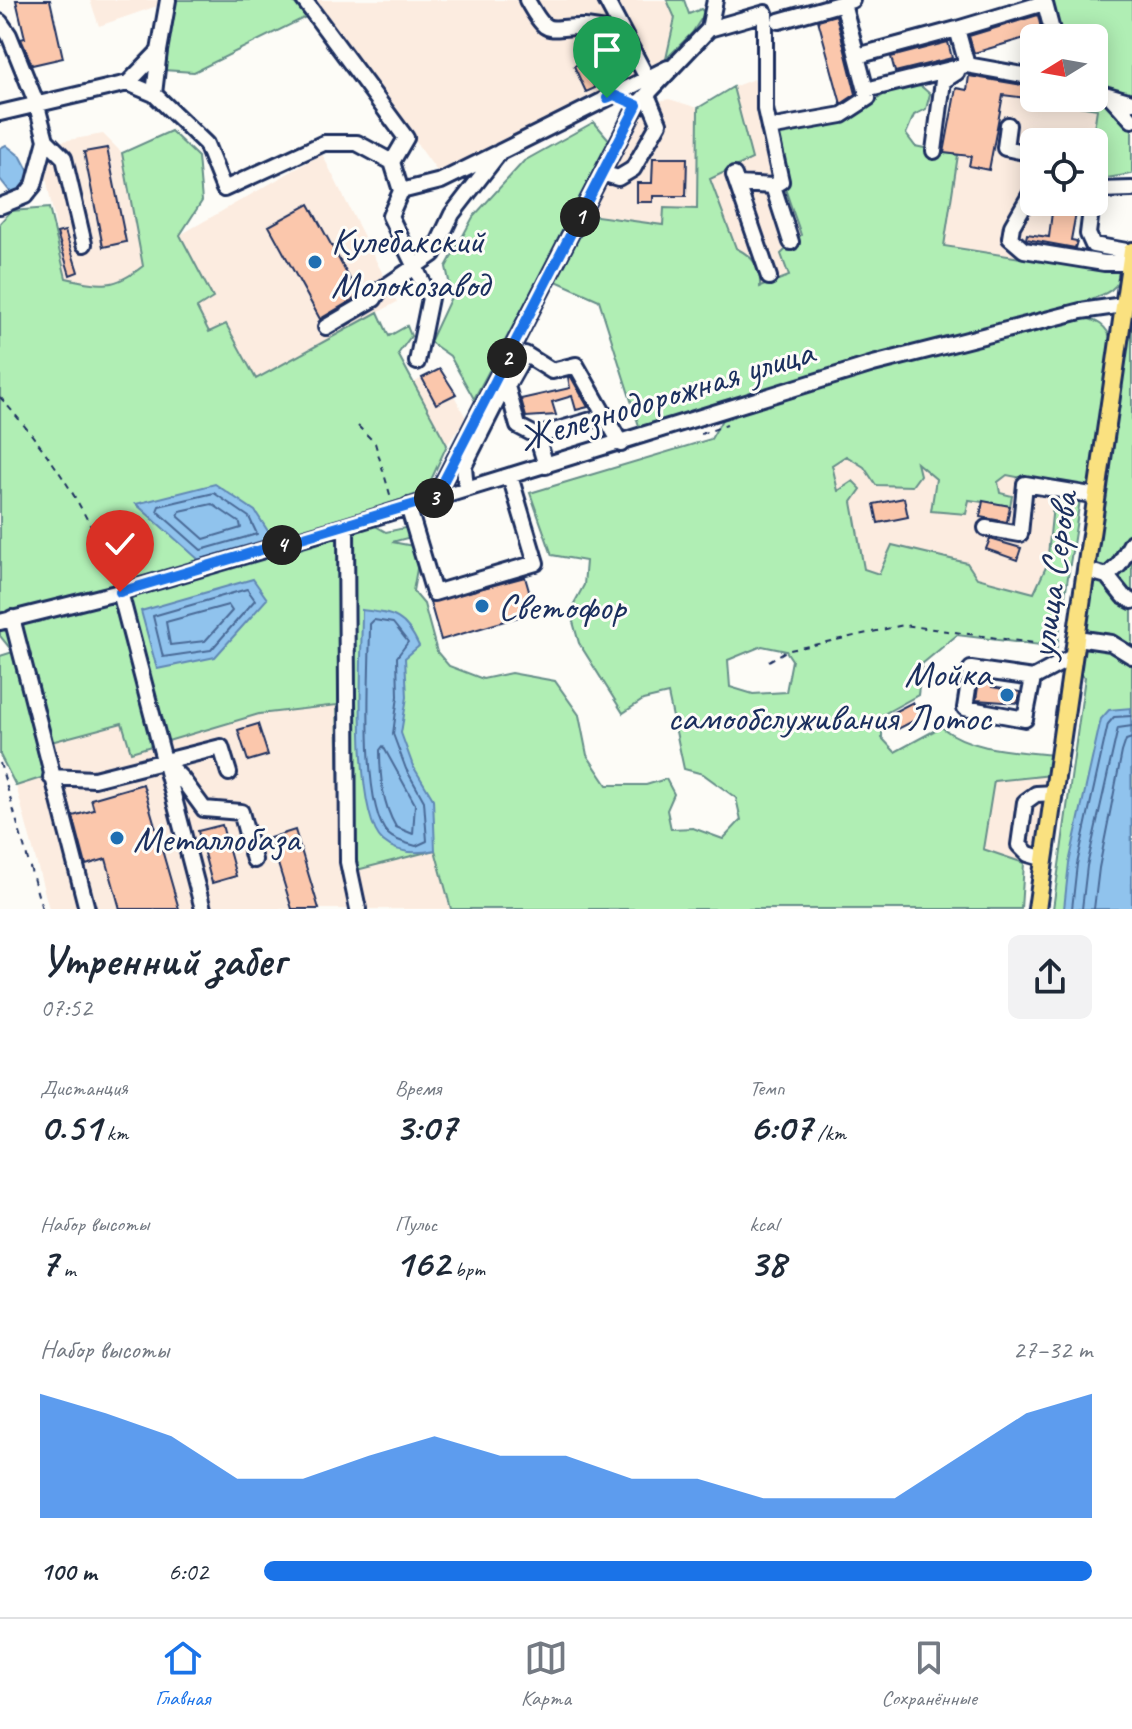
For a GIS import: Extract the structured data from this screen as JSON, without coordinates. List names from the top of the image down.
{
  "streets": {
    "main road": ["улица Серова"],
    "street": ["Железнодорожная улица"]
  },
  "crossings": [
    ["Железнодорожная улица", "улица Серова"]
  ],
  "places": [
    "Кулебакский Молокозавод",
    "Светофор",
    "Мойка самообслуживания Лотос",
    "Металлобаза"
  ],
  "north": "left",
  "page": {
    "pins": [
      "1",
      "2",
      "3",
      "4"
    ],
    "heading": ["Утренний забег", "07:52"],
    "stats": [
      ["Дистанция", "0.51 km"],
      ["Время", "3:07"],
      ["Темп", "6:07 /km"],
      ["Набор высоты", "7 m"],
      ["Пульс", "162 bpm"],
      ["kcal", "38"]
    ],
    "chart": ["Набор высоты", "27–32 m"],
    "list": [
      {
        "name": "100 m",
        "note": "6:02"
      }
    ],
    "tabs": ["Главная", "Карта", "Сохранённые"]
  }
}
